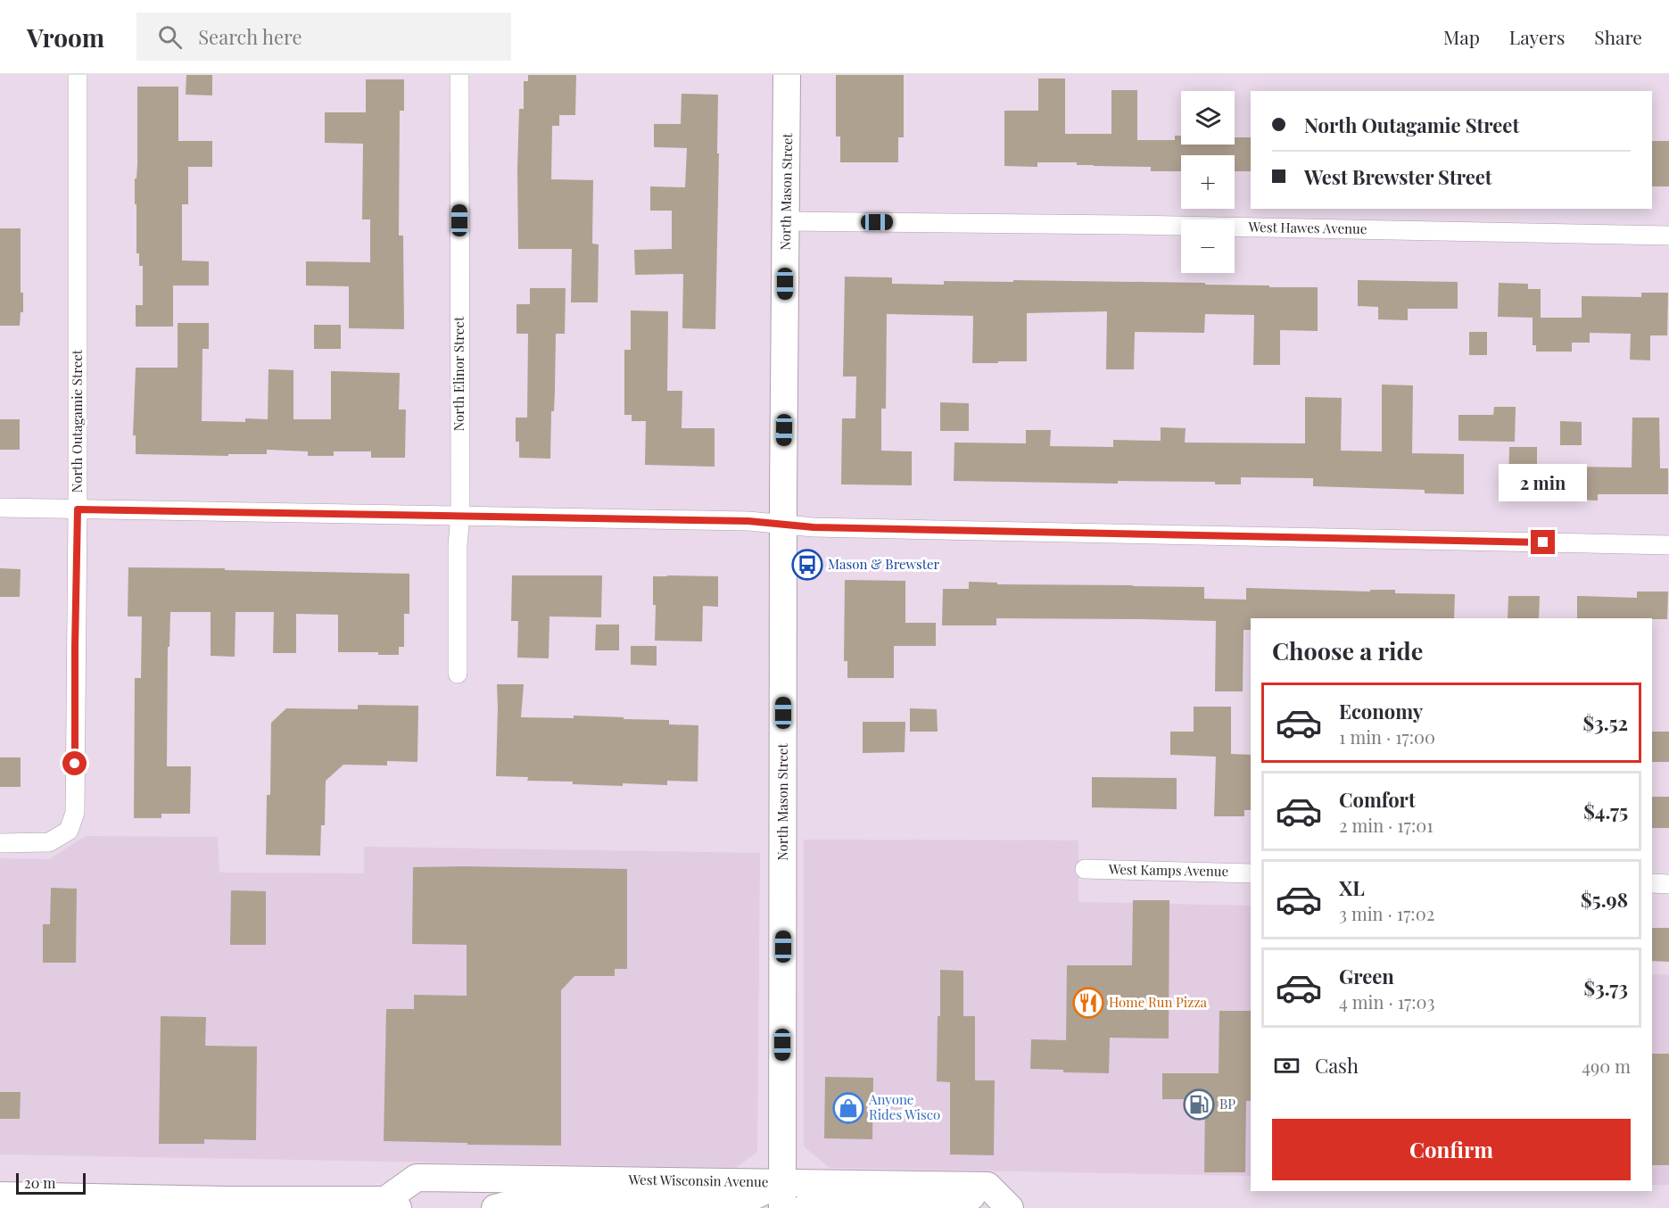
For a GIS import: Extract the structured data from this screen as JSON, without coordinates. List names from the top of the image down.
{
  "streets": {
    "main road": ["North Mason Street", "West Wisconsin Avenue"],
    "street": [
      "West Hawes Avenue",
      "North Elinor Street",
      "North Outagamie Street",
      "West Kamps Avenue"
    ]
  },
  "crossings": [
    ["North Mason Street", "West Hawes Avenue"],
    ["North Mason Street", "West Wisconsin Avenue"]
  ],
  "places": {
    "bus stop": ["Mason & Brewster"],
    "restaurant": ["Home Run Pizza"],
    "fuel station": ["BP"],
    "shop": ["Anyone Rides Wisco"]
  },
  "scale_bar": "20 m",
  "page": {
    "header": "Vroom",
    "search": "Search here",
    "nav": ["Map", "Layers", "Share"],
    "map_buttons": ["+", "−"],
    "banner": ["North Outagamie Street", "West Brewster Street"],
    "bubble": "2 min",
    "heading": "Choose a ride",
    "list": [
      {
        "name": "Economy",
        "note": "1 min · 17:00",
        "value": "$3.52"
      },
      {
        "name": "Comfort",
        "note": "2 min · 17:01",
        "value": "$4.75"
      },
      {
        "name": "XL",
        "note": "3 min · 17:02",
        "value": "$5.98"
      },
      {
        "name": "Green",
        "note": "4 min · 17:03",
        "value": "$3.73"
      }
    ],
    "pay": ["Cash", "490 m"],
    "buttons": "Confirm",
    "scale": "20 m"
  }
}
